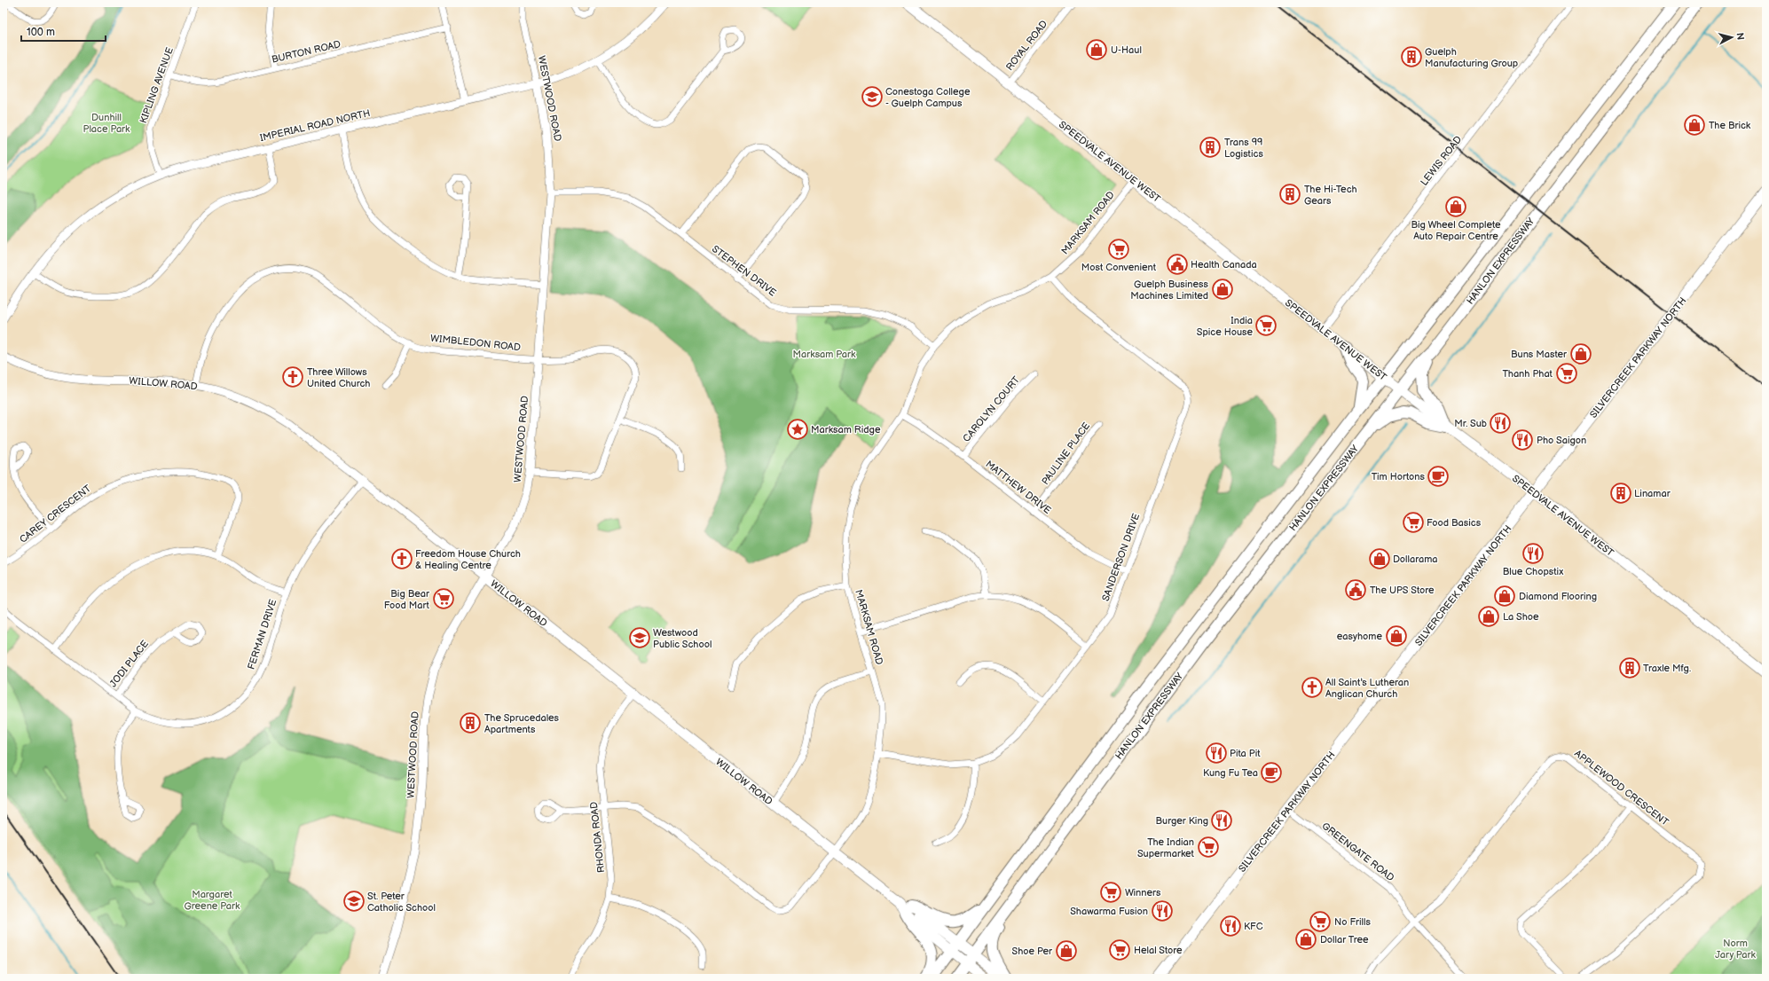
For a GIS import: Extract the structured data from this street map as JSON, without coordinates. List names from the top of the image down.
{
  "streets": {
    "highway": ["HANLON EXPRESSWAY"],
    "main road": ["SPEEDVALE AVENUE WEST", "SILVERCREEK PARKWAY NORTH", "WILLOW ROAD"],
    "street": [
      "ROYAL ROAD",
      "BURTON ROAD",
      "KIPLING AVENUE",
      "WESTWOOD ROAD",
      "IMPERIAL ROAD NORTH",
      "LEWIS ROAD",
      "MARKSAM ROAD",
      "STEPHEN DRIVE",
      "WIMBLEDON ROAD",
      "CAROLYN COURT",
      "PAULINE PLACE",
      "MATTHEW DRIVE",
      "CAREY CRESCENT",
      "SANDERSON DRIVE",
      "FERMAN DRIVE",
      "JODI PLACE",
      "APPLEWOOD CRESCENT",
      "RHONDA ROAD",
      "GREENGATE ROAD"
    ]
  },
  "crossings": [
    ["ROYAL ROAD", "SPEEDVALE AVENUE WEST"],
    ["BURTON ROAD", "KIPLING AVENUE"],
    ["KIPLING AVENUE", "IMPERIAL ROAD NORTH"],
    ["WESTWOOD ROAD", "IMPERIAL ROAD NORTH"],
    ["WESTWOOD ROAD", "STEPHEN DRIVE"],
    ["WESTWOOD ROAD", "WIMBLEDON ROAD"],
    ["WESTWOOD ROAD", "WILLOW ROAD"],
    ["LEWIS ROAD", "SPEEDVALE AVENUE WEST"],
    ["SPEEDVALE AVENUE WEST", "MARKSAM ROAD"],
    ["SPEEDVALE AVENUE WEST", "HANLON EXPRESSWAY"],
    ["SPEEDVALE AVENUE WEST", "SILVERCREEK PARKWAY NORTH"],
    ["MARKSAM ROAD", "STEPHEN DRIVE"],
    ["MARKSAM ROAD", "WILLOW ROAD"],
    ["MARKSAM ROAD", "MATTHEW DRIVE"],
    ["MARKSAM ROAD", "SANDERSON DRIVE"],
    ["MARKSAM ROAD", "RHONDA ROAD"],
    ["HANLON EXPRESSWAY", "WILLOW ROAD"],
    ["WIMBLEDON ROAD", "WILLOW ROAD"],
    ["SILVERCREEK PARKWAY NORTH", "GREENGATE ROAD"],
    ["WILLOW ROAD", "FERMAN DRIVE"],
    ["WILLOW ROAD", "RHONDA ROAD"],
    ["CAROLYN COURT", "MATTHEW DRIVE"],
    ["PAULINE PLACE", "MATTHEW DRIVE"],
    ["MATTHEW DRIVE", "SANDERSON DRIVE"],
    ["FERMAN DRIVE", "JODI PLACE"],
    ["APPLEWOOD CRESCENT", "GREENGATE ROAD"]
  ],
  "parks": [
    "Dunhill Place Park",
    "Marksam Park",
    "Margaret Greene Park",
    "Norm Jary Park"
  ],
  "places": {
    "shop": [
      "U-Haul",
      "The Brick",
      "Big Wheel Complete Auto Repair Centre",
      "Guelph Business Machines Limited",
      "Buns Master",
      "Dollarama",
      "Diamond Flooring",
      "La Shoe",
      "easyhome",
      "Dollar Tree",
      "Shoe Per"
    ],
    "building": [
      "Guelph Manufacturing Group",
      "Trans 99 Logistics",
      "The Hi-Tech Gears",
      "Linamar",
      "Traxle Mfg.",
      "The Sprucedales Apartments"
    ],
    "school or university": ["Conestoga College - Guelph Campus", "Westwood Public School", "St. Peter Catholic School"],
    "supermarket": [
      "Most Convenient",
      "India Spice House",
      "Thanh Phat",
      "Food Basics",
      "Big Bear Food Mart",
      "The Indian Supermarket",
      "Winners",
      "No Frills",
      "Helal Store"
    ],
    "public building": ["Health Canada", "The UPS Store"],
    "church": ["Three Willows United Church", "Freedom House Church & Healing Centre", "All Saint's Lutheran Anglican Church"],
    "restaurant": [
      "Mr. Sub",
      "Pho Saigon",
      "Blue Chopstix",
      "Pita Pit",
      "Burger King",
      "Shawarma Fusion",
      "KFC"
    ],
    "place": ["Marksam Ridge"],
    "cafe": ["Tim Hortons", "Kung Fu Tea"]
  },
  "scale_bar": "100 m",
  "north": "right"
}
